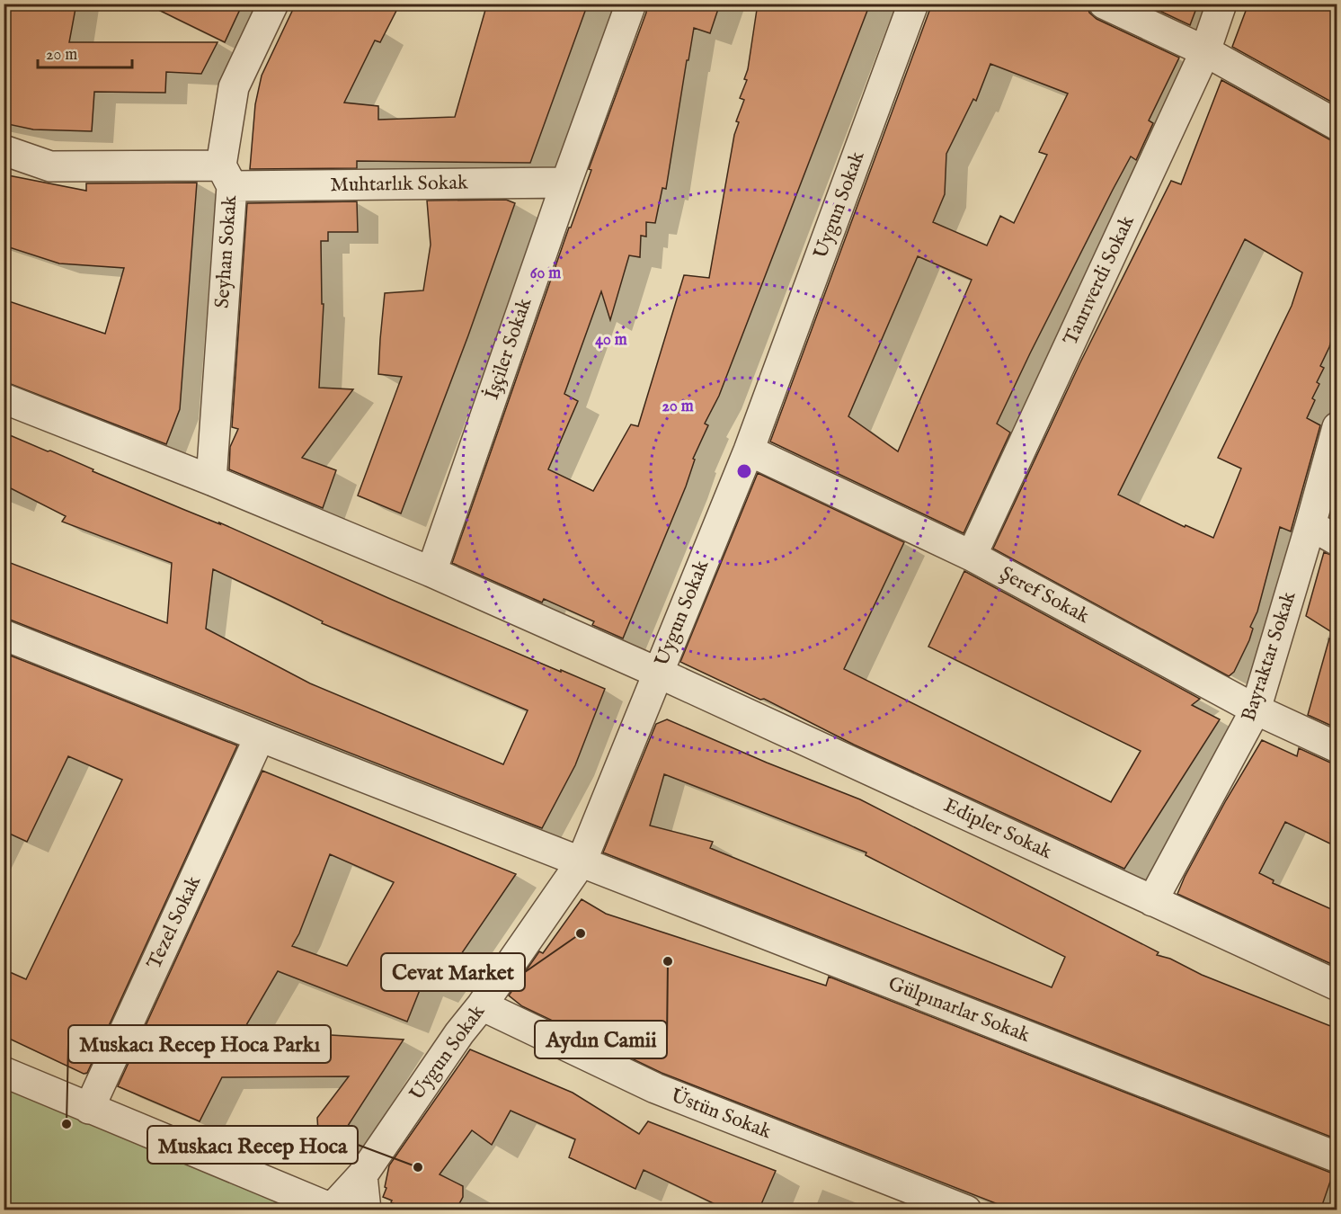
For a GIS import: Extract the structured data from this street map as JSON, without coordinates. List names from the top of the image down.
{
  "streets": {
    "street": [
      "Muhtarlık Sokak",
      "Uygun Sokak",
      "Seyhan Sokak",
      "Tanrıverdi Sokak",
      "İşçiler Sokak",
      "Şeref Sokak",
      "Bayraktar Sokak",
      "Edipler Sokak",
      "Tezel Sokak",
      "Gülpınarlar Sokak",
      "Üstün Sokak"
    ]
  },
  "crossings": [
    ["Muhtarlık Sokak", "Seyhan Sokak"],
    ["Muhtarlık Sokak", "İşçiler Sokak"],
    ["Uygun Sokak", "Şeref Sokak"],
    ["Uygun Sokak", "Edipler Sokak"],
    ["Uygun Sokak", "Gülpınarlar Sokak"],
    ["Uygun Sokak", "Üstün Sokak"],
    ["Seyhan Sokak", "Edipler Sokak"],
    ["Tanrıverdi Sokak", "Şeref Sokak"],
    ["İşçiler Sokak", "Edipler Sokak"],
    ["Şeref Sokak", "Bayraktar Sokak"],
    ["Bayraktar Sokak", "Edipler Sokak"],
    ["Tezel Sokak", "Gülpınarlar Sokak"]
  ],
  "places": [
    "Cevat Market",
    "Aydın Camii",
    "Muskacı Recep Hoca Parkı",
    "Muskacı Recep Hoca"
  ],
  "scale_bar": "20 m",
  "rings": ["60 m", "40 m", "20 m"]
}
